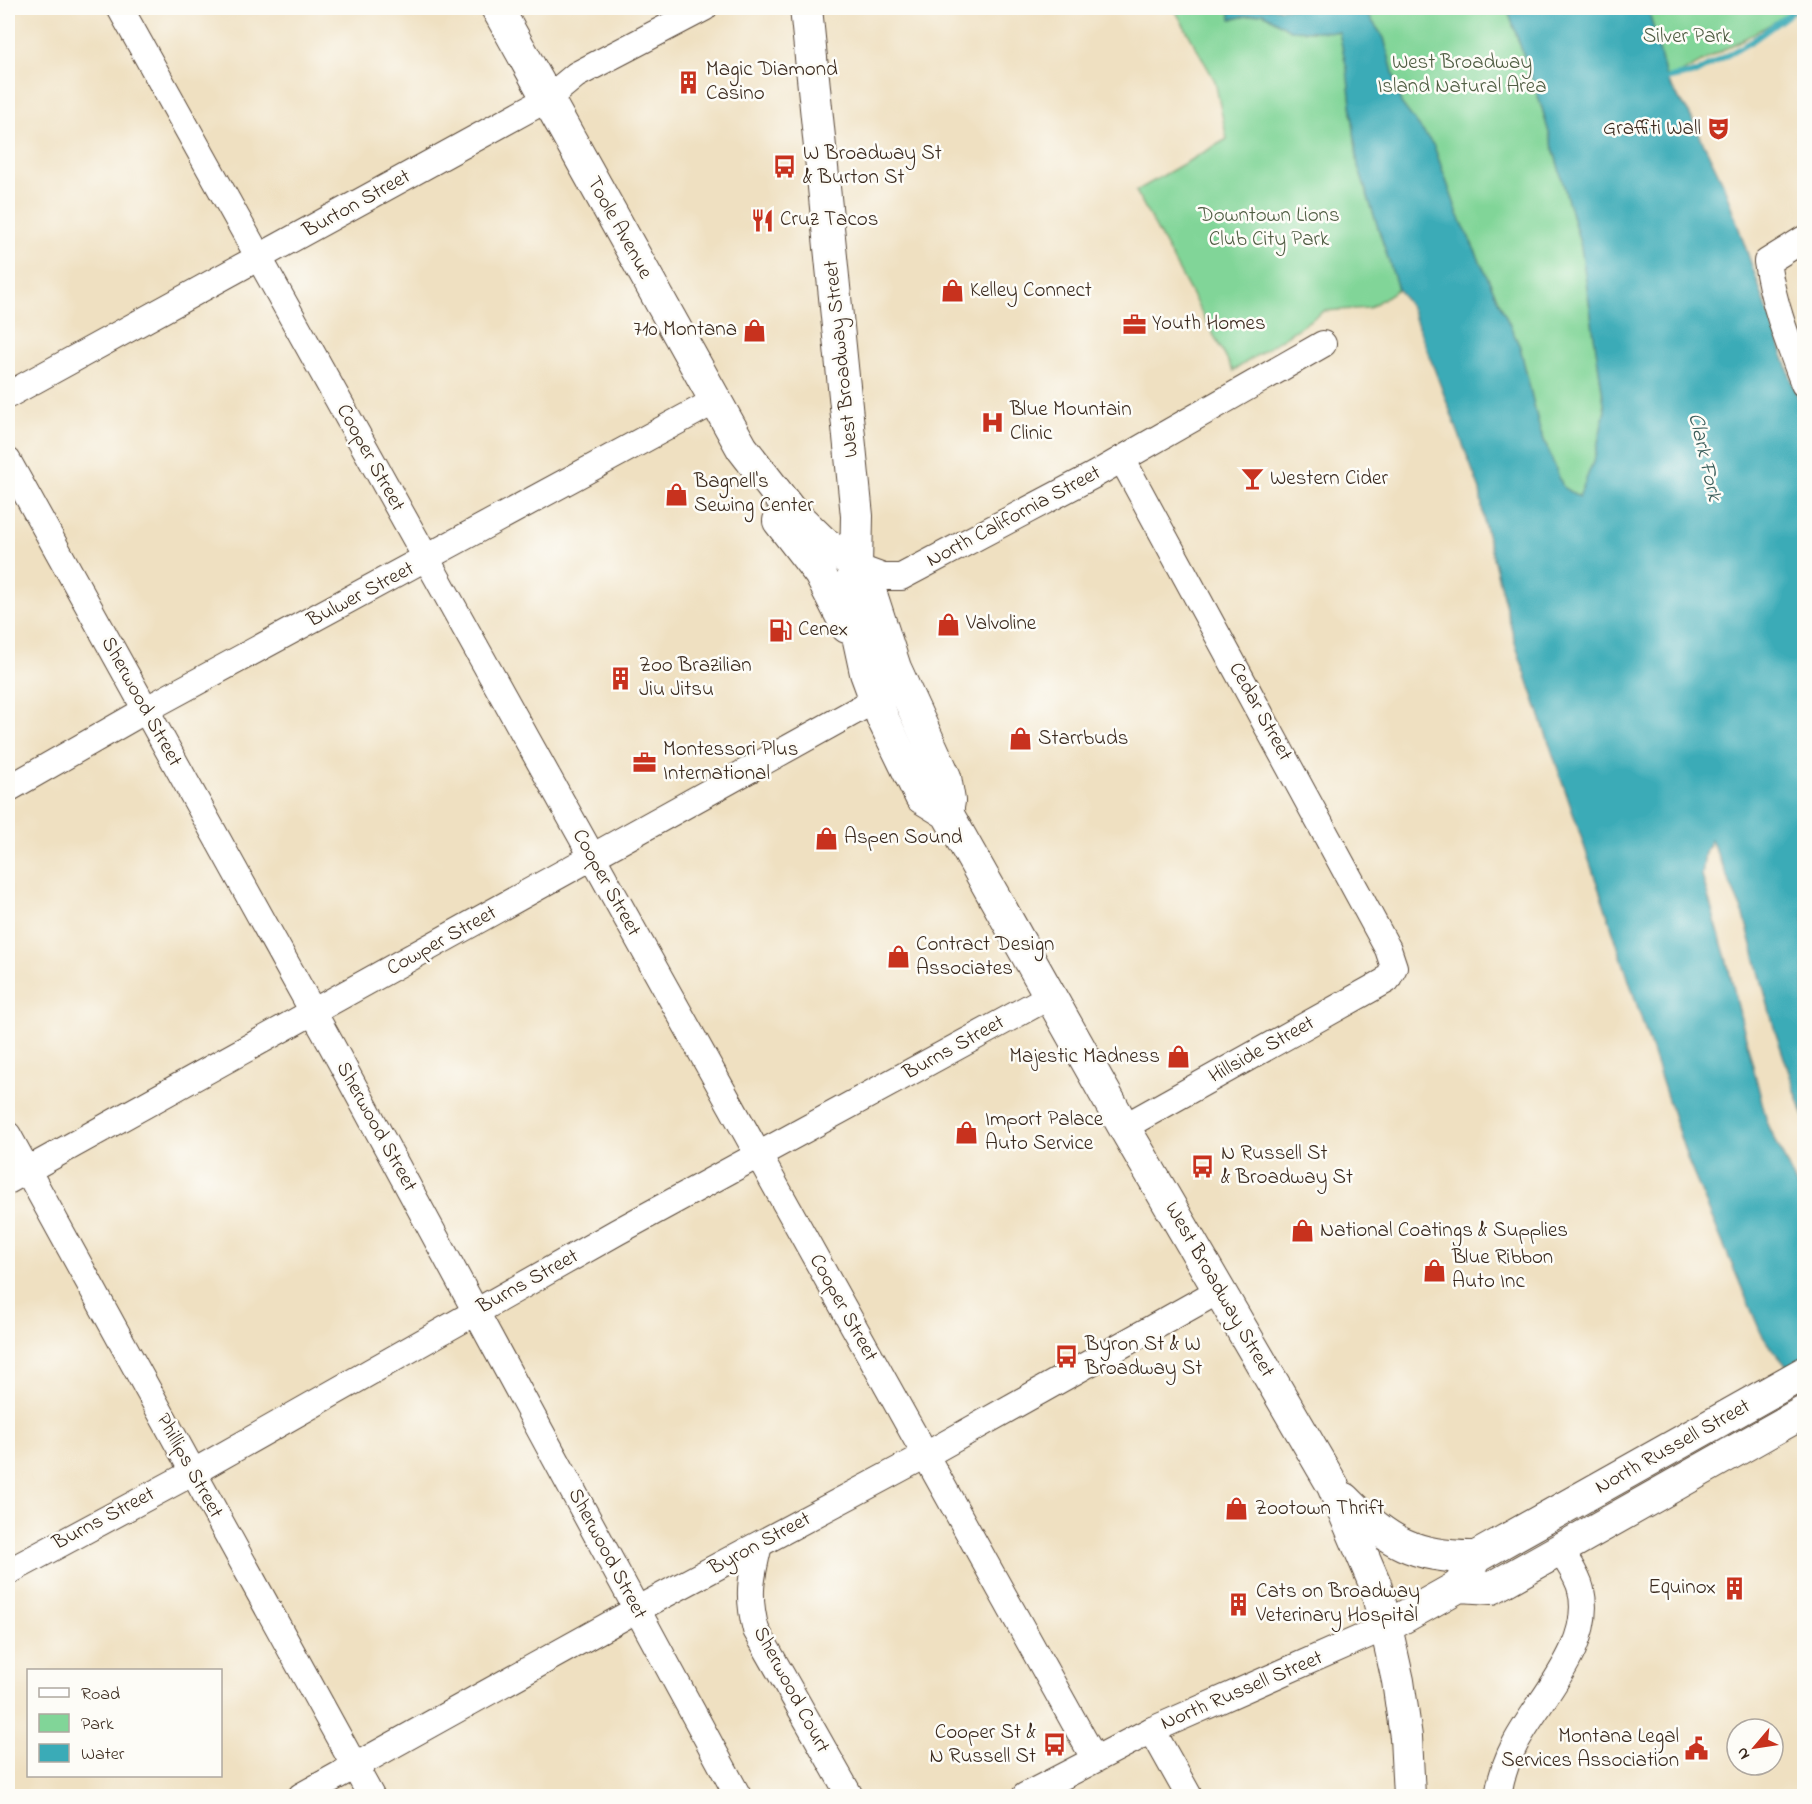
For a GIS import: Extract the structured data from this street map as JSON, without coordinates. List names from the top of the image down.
{
  "streets": {
    "main road": ["Toole Avenue", "West Broadway Street", "North Russell Street"],
    "street": [
      "Burton Street",
      "Cooper Street",
      "North California Street",
      "Bulwer Street",
      "Sherwood Street",
      "Cedar Street",
      "Cowper Street",
      "Burns Street",
      "Hillside Street",
      "Phillips Street",
      "Byron Street",
      "Sherwood Court"
    ]
  },
  "crossings": [
    ["Burton Street", "Toole Avenue"],
    ["Burton Street", "Cooper Street"],
    ["Toole Avenue", "West Broadway Street"],
    ["Toole Avenue", "North California Street"],
    ["Toole Avenue", "Bulwer Street"],
    ["Toole Avenue", "Cowper Street"],
    ["West Broadway Street", "North California Street"],
    ["West Broadway Street", "Cowper Street"],
    ["West Broadway Street", "Burns Street"],
    ["West Broadway Street", "Hillside Street"],
    ["West Broadway Street", "North Russell Street"],
    ["West Broadway Street", "Byron Street"],
    ["Cooper Street", "Bulwer Street"],
    ["Cooper Street", "Cowper Street"],
    ["Cooper Street", "Burns Street"],
    ["Cooper Street", "North Russell Street"],
    ["Cooper Street", "Byron Street"],
    ["North California Street", "Cedar Street"],
    ["Bulwer Street", "Sherwood Street"],
    ["Sherwood Street", "Cowper Street"],
    ["Sherwood Street", "Burns Street"],
    ["Sherwood Street", "Byron Street"],
    ["Cedar Street", "Hillside Street"],
    ["Cowper Street", "Phillips Street"],
    ["Burns Street", "Phillips Street"],
    ["Phillips Street", "Byron Street"],
    ["Byron Street", "Sherwood Court"]
  ],
  "water": ["Clark Fork"],
  "parks": ["Silver Park", "West Broadway Island Natural Area", "Downtown Lions Club City Park"],
  "places": {
    "building": [
      "Magic Diamond Casino",
      "Zoo Brazilian Jiu Jitsu",
      "Equinox",
      "Cats on Broadway Veterinary Hospital"
    ],
    "theatre": ["Graffiti Wall"],
    "bus stop": [
      "W Broadway St & Burton St",
      "N Russell St & Broadway St",
      "Byron St & W Broadway St",
      "Cooper St & N Russell St"
    ],
    "restaurant": ["Cruz Tacos"],
    "shop": [
      "Kelley Connect",
      "710 Montana",
      "Bagnell's Sewing Center",
      "Valvoline",
      "Starrbuds",
      "Aspen Sound",
      "Contract Design Associates",
      "Majestic Madness",
      "Import Palace Auto Service",
      "National Coatings & Supplies",
      "Blue Ribbon Auto Inc",
      "Zootown Thrift"
    ],
    "office": ["Youth Homes", "Montessori Plus International"],
    "hospital": ["Blue Mountain Clinic"],
    "bar": ["Western Cider"],
    "fuel station": ["Cenex"],
    "public building": ["Montana Legal Services Association"]
  },
  "legend": ["Road", "Park", "Water"],
  "north": "bottom left"
}
